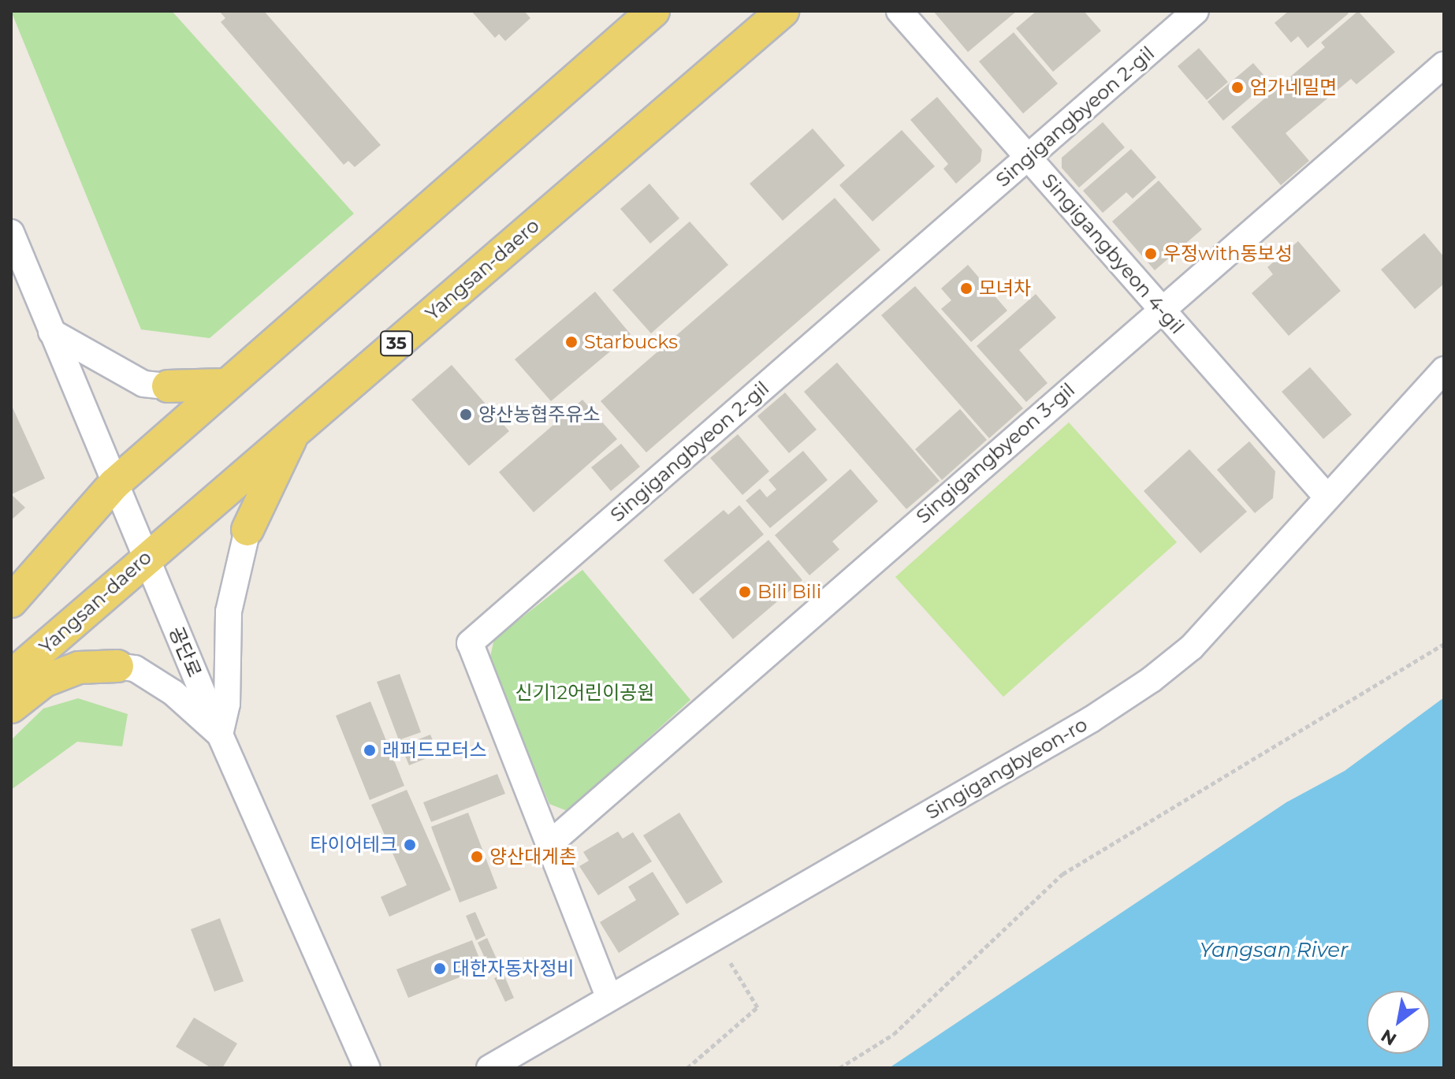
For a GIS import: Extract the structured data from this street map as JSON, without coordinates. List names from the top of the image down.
{
  "streets": {
    "main road": ["Yangsan-daero", "35"],
    "street": [
      "Singigangbyeon 2-gil",
      "Singigangbyeon 4-gil",
      "Singigangbyeon 3-gil",
      "공단로",
      "Singigangbyeon-ro"
    ]
  },
  "crossings": [
    ["Singigangbyeon 2-gil", "Singigangbyeon 4-gil"],
    ["Singigangbyeon 2-gil", "Singigangbyeon 3-gil"],
    ["Singigangbyeon 2-gil", "Singigangbyeon-ro"],
    ["Singigangbyeon 4-gil", "Singigangbyeon 3-gil"],
    ["Singigangbyeon 4-gil", "Singigangbyeon-ro"],
    ["Yangsan-daero", "공단로"]
  ],
  "water": ["Yangsan River"],
  "parks": ["신기12어린이공원"],
  "places": [
    "엄가네밀면",
    "우정with동보성",
    "모녀차",
    "Starbucks",
    "양산농협주유소",
    "Bili Bili",
    "래퍼드모터스",
    "타이어테크",
    "양산대게촌",
    "대한자동차정비"
  ],
  "north": "bottom left"
}
